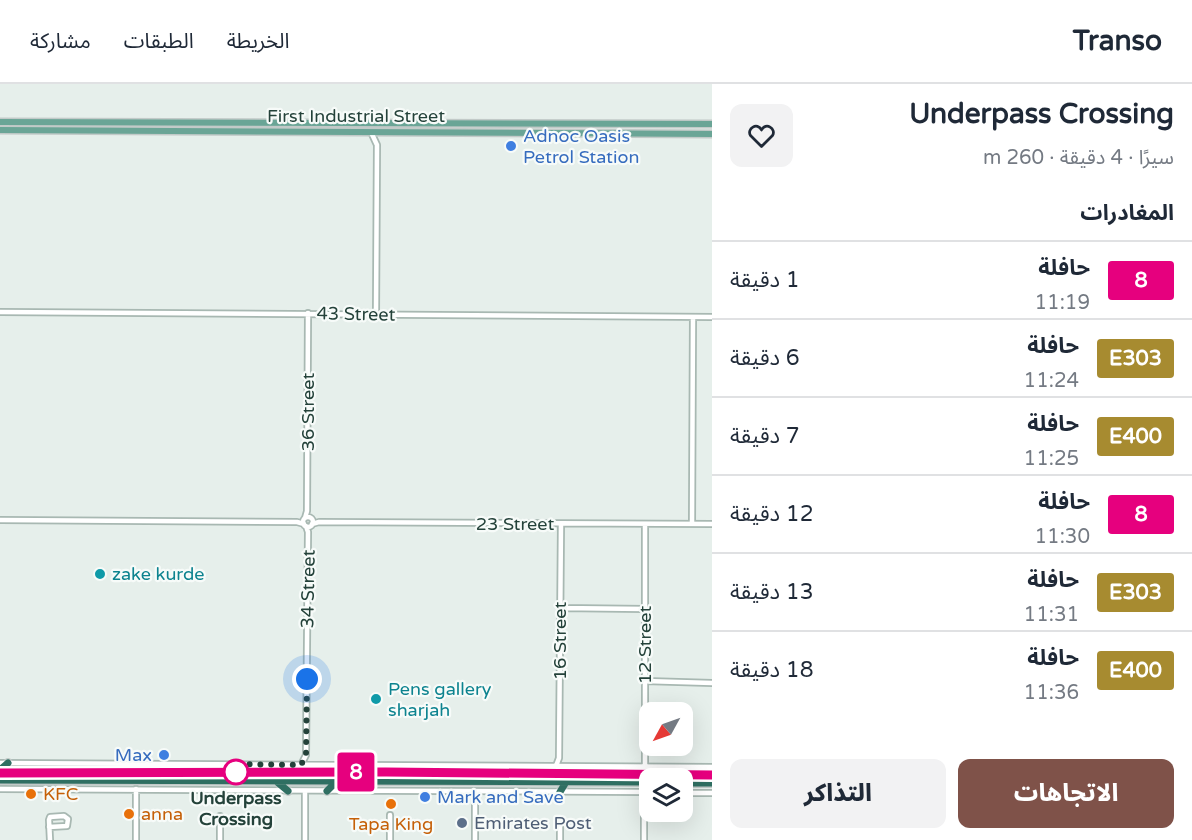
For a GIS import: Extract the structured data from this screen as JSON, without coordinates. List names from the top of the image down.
{
  "streets": {
    "main road": ["First Industrial Street"],
    "street": [
      "43 Street",
      "36 Street",
      "23 Street",
      "34 Street",
      "16 Street",
      "12 Street"
    ]
  },
  "crossings": [
    ["43 Street", "36 Street"],
    ["36 Street", "23 Street"],
    ["36 Street", "34 Street"],
    ["23 Street", "34 Street"],
    ["23 Street", "16 Street"],
    ["23 Street", "12 Street"]
  ],
  "places": [
    "Adnoc Oasis Petrol Station",
    "zake kurde",
    "Pens gallery sharjah",
    "Max",
    "Underpass Crossing",
    "KFC",
    "Mark and Save",
    "Tapa King",
    "anna",
    "Emirates Post"
  ],
  "lines": ["bus line 8"],
  "north": "bottom left",
  "page": {
    "header": "Transo",
    "nav": ["الخريطة", "الطبقات", "مشاركة"],
    "heading": [
      ["Underpass Crossing", "سيرًا · 4 دقيقة · 260 m"],
      "المغادرات"
    ],
    "on_map": "8",
    "list": [
      {
        "mark": "8",
        "name": "حافلة",
        "note": "11:19",
        "value": "1 دقيقة"
      },
      {
        "mark": "E303",
        "name": "حافلة",
        "note": "11:24",
        "value": "6 دقيقة"
      },
      {
        "mark": "E400",
        "name": "حافلة",
        "note": "11:25",
        "value": "7 دقيقة"
      },
      {
        "mark": "8",
        "name": "حافلة",
        "note": "11:30",
        "value": "12 دقيقة"
      },
      {
        "mark": "E303",
        "name": "حافلة",
        "note": "11:31",
        "value": "13 دقيقة"
      },
      {
        "mark": "E400",
        "name": "حافلة",
        "note": "11:36",
        "value": "18 دقيقة"
      }
    ],
    "buttons": ["الاتجاهات", "التذاكر"]
  }
}
